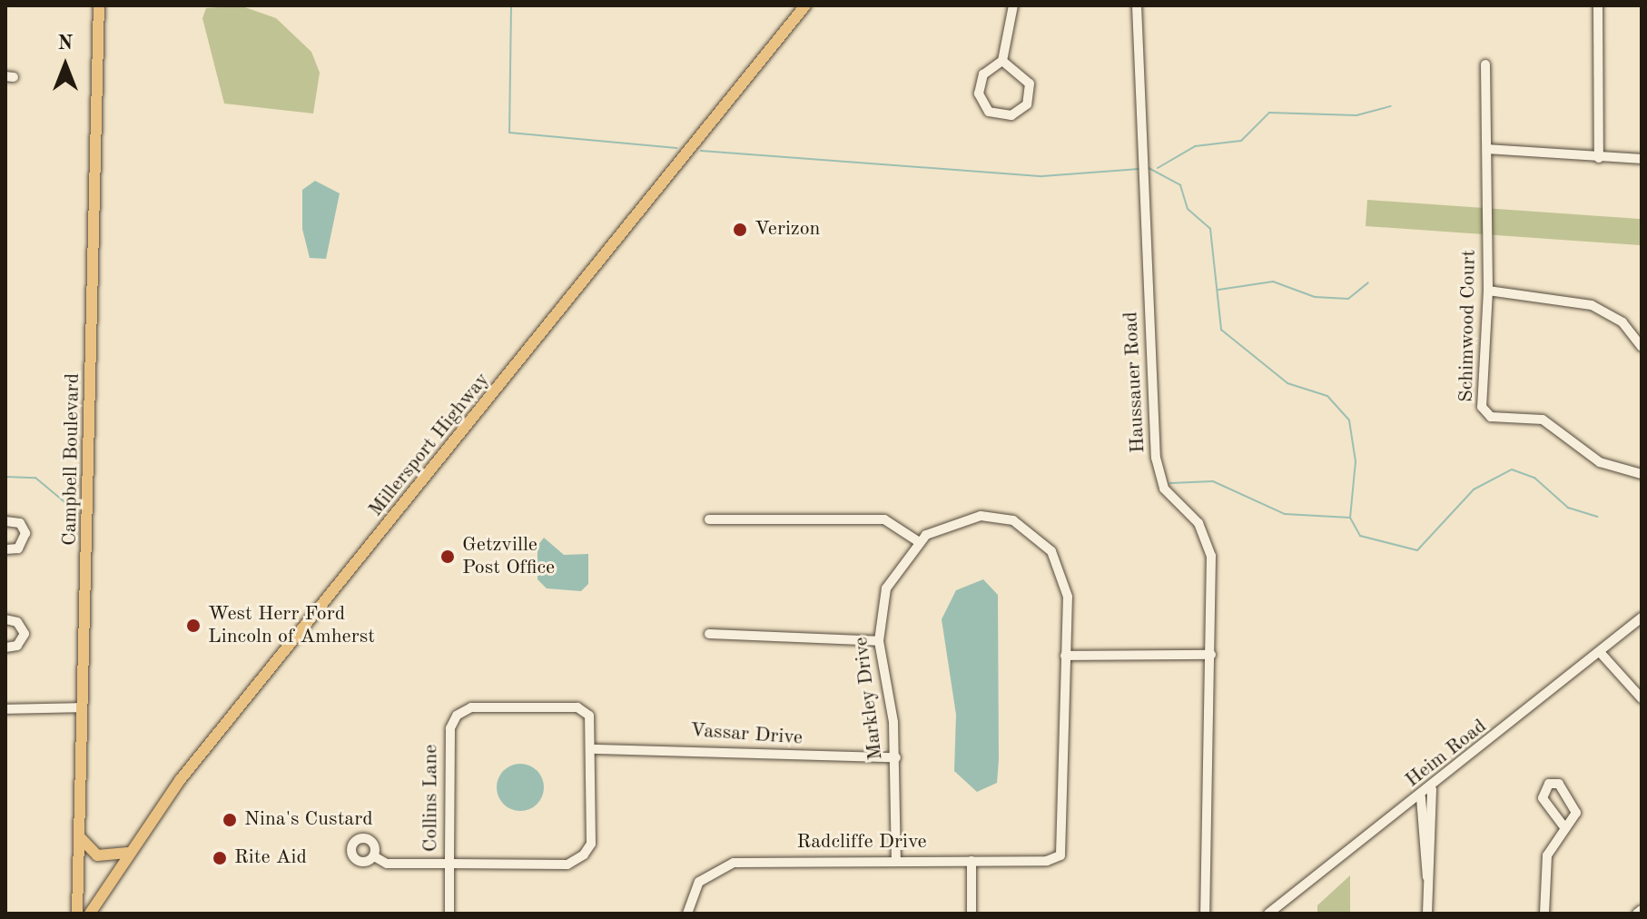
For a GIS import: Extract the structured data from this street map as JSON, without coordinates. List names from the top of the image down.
{
  "streets": {
    "main road": ["Millersport Highway", "Campbell Boulevard"],
    "street": [
      "Schimwood Court",
      "Haussauer Road",
      "Markley Drive",
      "Vassar Drive",
      "Heim Road",
      "Collins Lane",
      "Radcliffe Drive"
    ]
  },
  "crossings": [
    ["Markley Drive", "Vassar Drive"],
    ["Markley Drive", "Radcliffe Drive"],
    ["Vassar Drive", "Collins Lane"]
  ],
  "places": [
    "Verizon",
    "Getzville Post Office",
    "West Herr Ford Lincoln of Amherst",
    "Nina's Custard",
    "Rite Aid"
  ],
  "north": "top"
}
